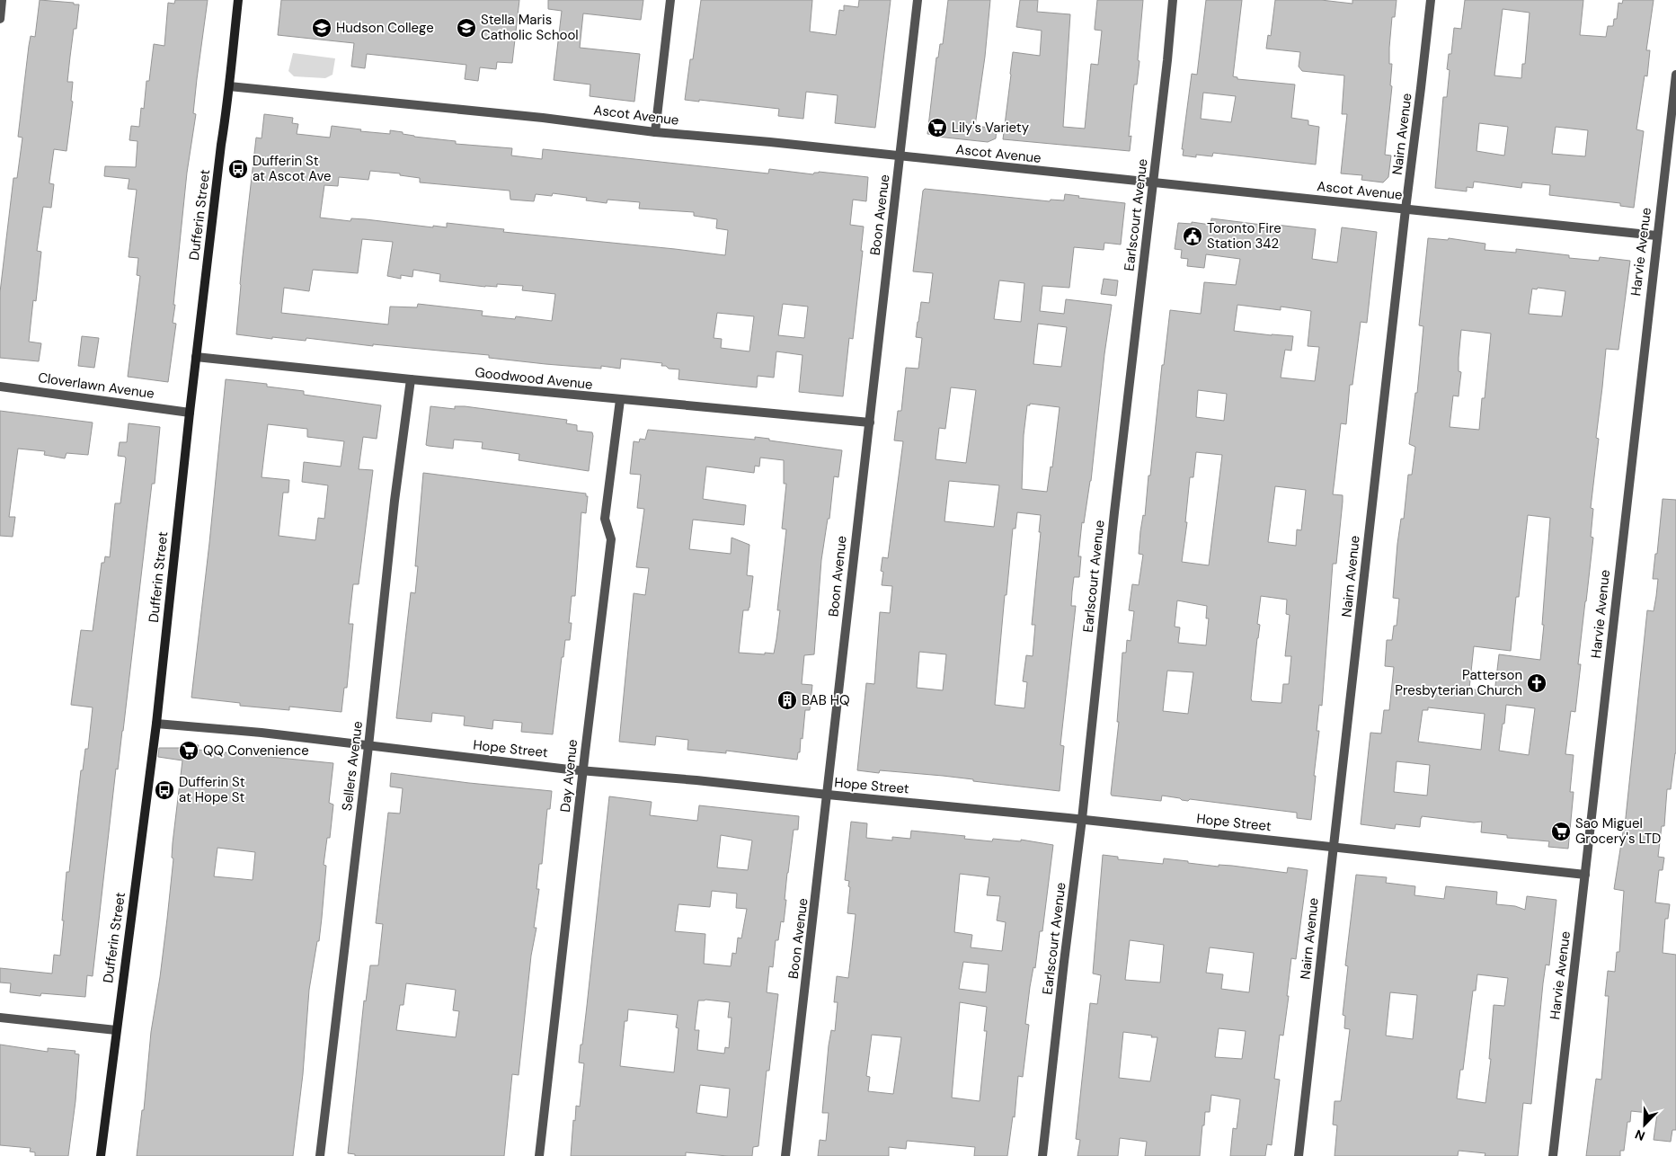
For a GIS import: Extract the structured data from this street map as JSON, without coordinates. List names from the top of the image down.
{
  "streets": {
    "main road": ["Dufferin Street"],
    "street": [
      "Ascot Avenue",
      "Nairn Avenue",
      "Boon Avenue",
      "Earlscourt Avenue",
      "Harvie Avenue",
      "Goodwood Avenue",
      "Cloverlawn Avenue",
      "Hope Street",
      "Sellers Avenue",
      "Day Avenue"
    ]
  },
  "crossings": [
    ["Ascot Avenue", "Nairn Avenue"],
    ["Ascot Avenue", "Dufferin Street"],
    ["Ascot Avenue", "Boon Avenue"],
    ["Ascot Avenue", "Earlscourt Avenue"],
    ["Ascot Avenue", "Harvie Avenue"],
    ["Nairn Avenue", "Hope Street"],
    ["Dufferin Street", "Goodwood Avenue"],
    ["Dufferin Street", "Cloverlawn Avenue"],
    ["Dufferin Street", "Hope Street"],
    ["Boon Avenue", "Goodwood Avenue"],
    ["Boon Avenue", "Hope Street"],
    ["Earlscourt Avenue", "Hope Street"],
    ["Harvie Avenue", "Hope Street"],
    ["Goodwood Avenue", "Sellers Avenue"],
    ["Goodwood Avenue", "Day Avenue"],
    ["Hope Street", "Sellers Avenue"],
    ["Hope Street", "Day Avenue"]
  ],
  "places": {
    "school or university": ["Hudson College", "Stella Maris Catholic School"],
    "supermarket": ["Lily's Variety", "QQ Convenience", "Sao Miguel Grocery's LTD"],
    "bus stop": ["Dufferin St at Ascot Ave", "Dufferin St at Hope St"],
    "public building": ["Toronto Fire Station 342"],
    "church": ["Patterson Presbyterian Church"],
    "building": ["BAB HQ"]
  },
  "north": "bottom left"
}
